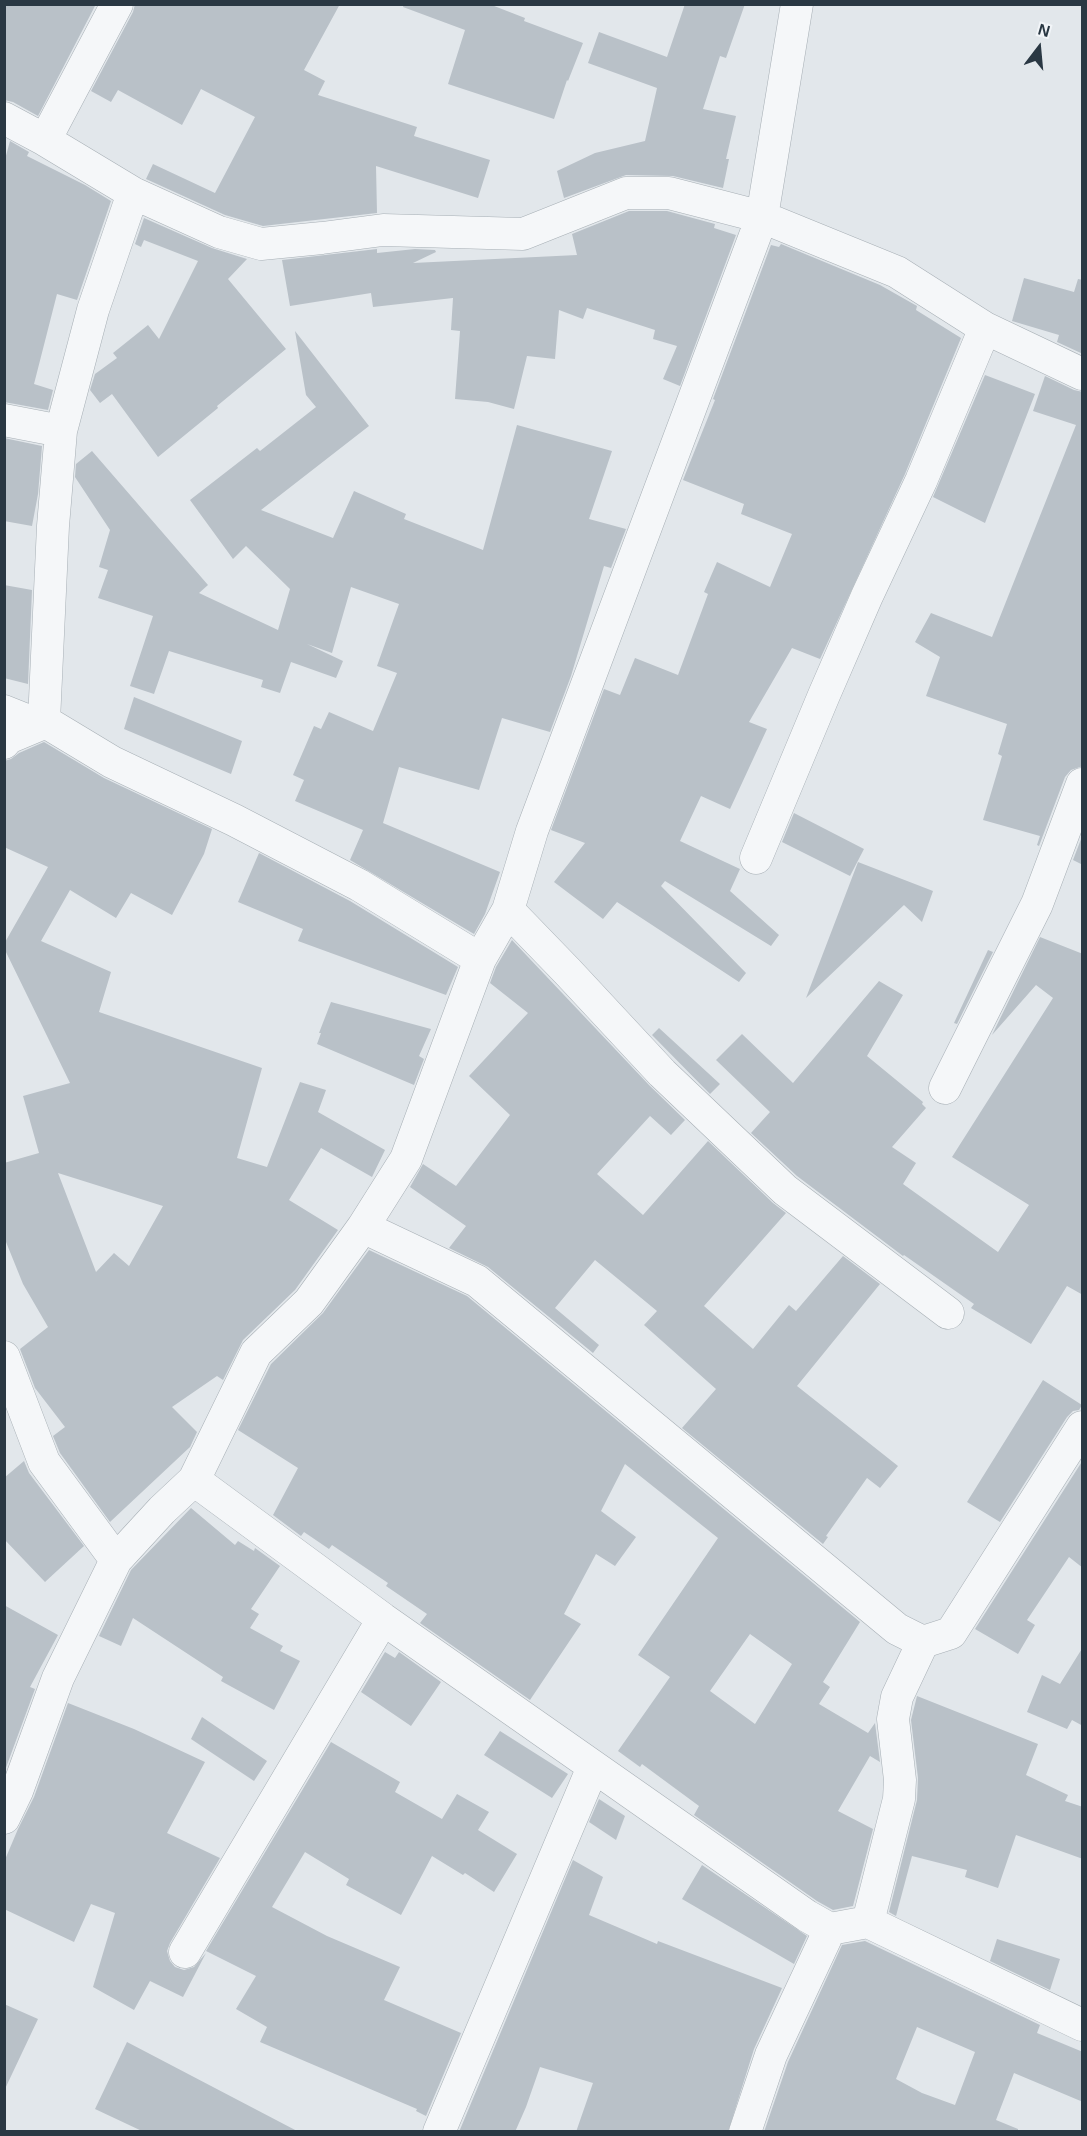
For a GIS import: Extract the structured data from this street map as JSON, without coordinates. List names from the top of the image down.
{
  "north": "top"
}
